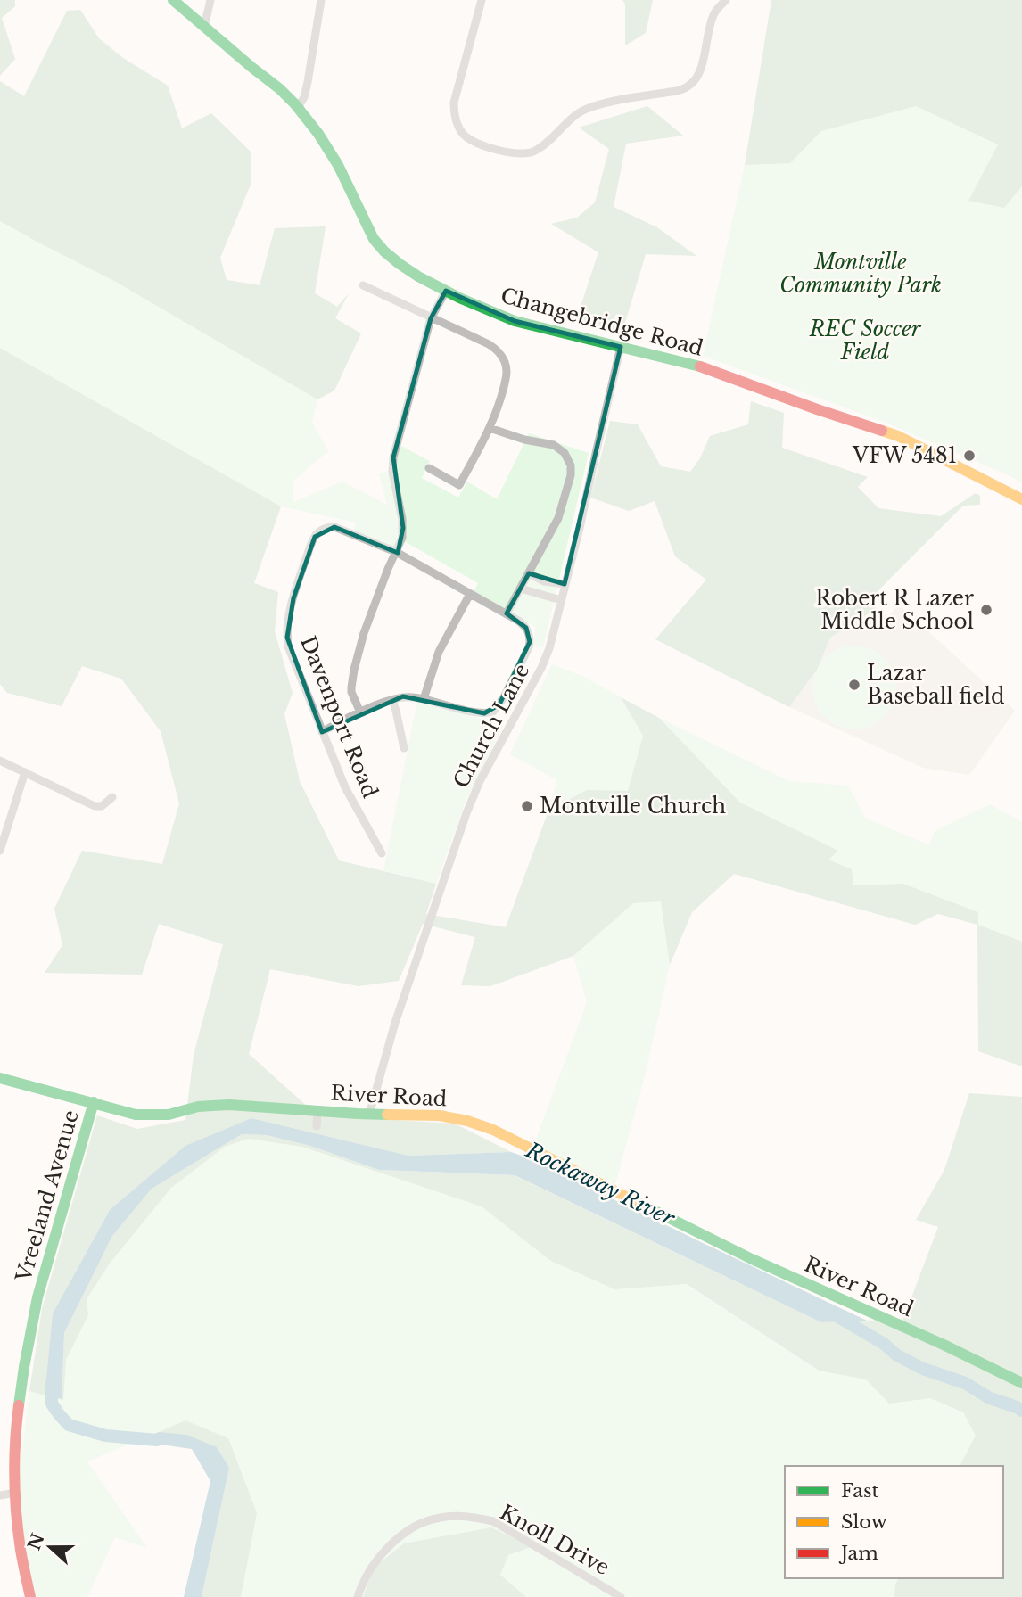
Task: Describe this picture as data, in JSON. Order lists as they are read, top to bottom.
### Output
{
  "streets": {
    "street": [
      "Changebridge Road",
      "Davenport Road",
      "Church Lane",
      "River Road",
      "Vreeland Avenue",
      "Knoll Drive"
    ]
  },
  "crossings": [
    ["Changebridge Road", "Church Lane"],
    ["Church Lane", "River Road"],
    ["River Road", "Vreeland Avenue"]
  ],
  "water": ["Rockaway River"],
  "parks": ["Montville Community Park", "REC Soccer Field"],
  "places": [
    "VFW 5481",
    "Robert R Lazer Middle School",
    "Lazar Baseball field",
    "Montville Church"
  ],
  "legend": ["Fast", "Slow", "Jam"],
  "north": "left"
}
